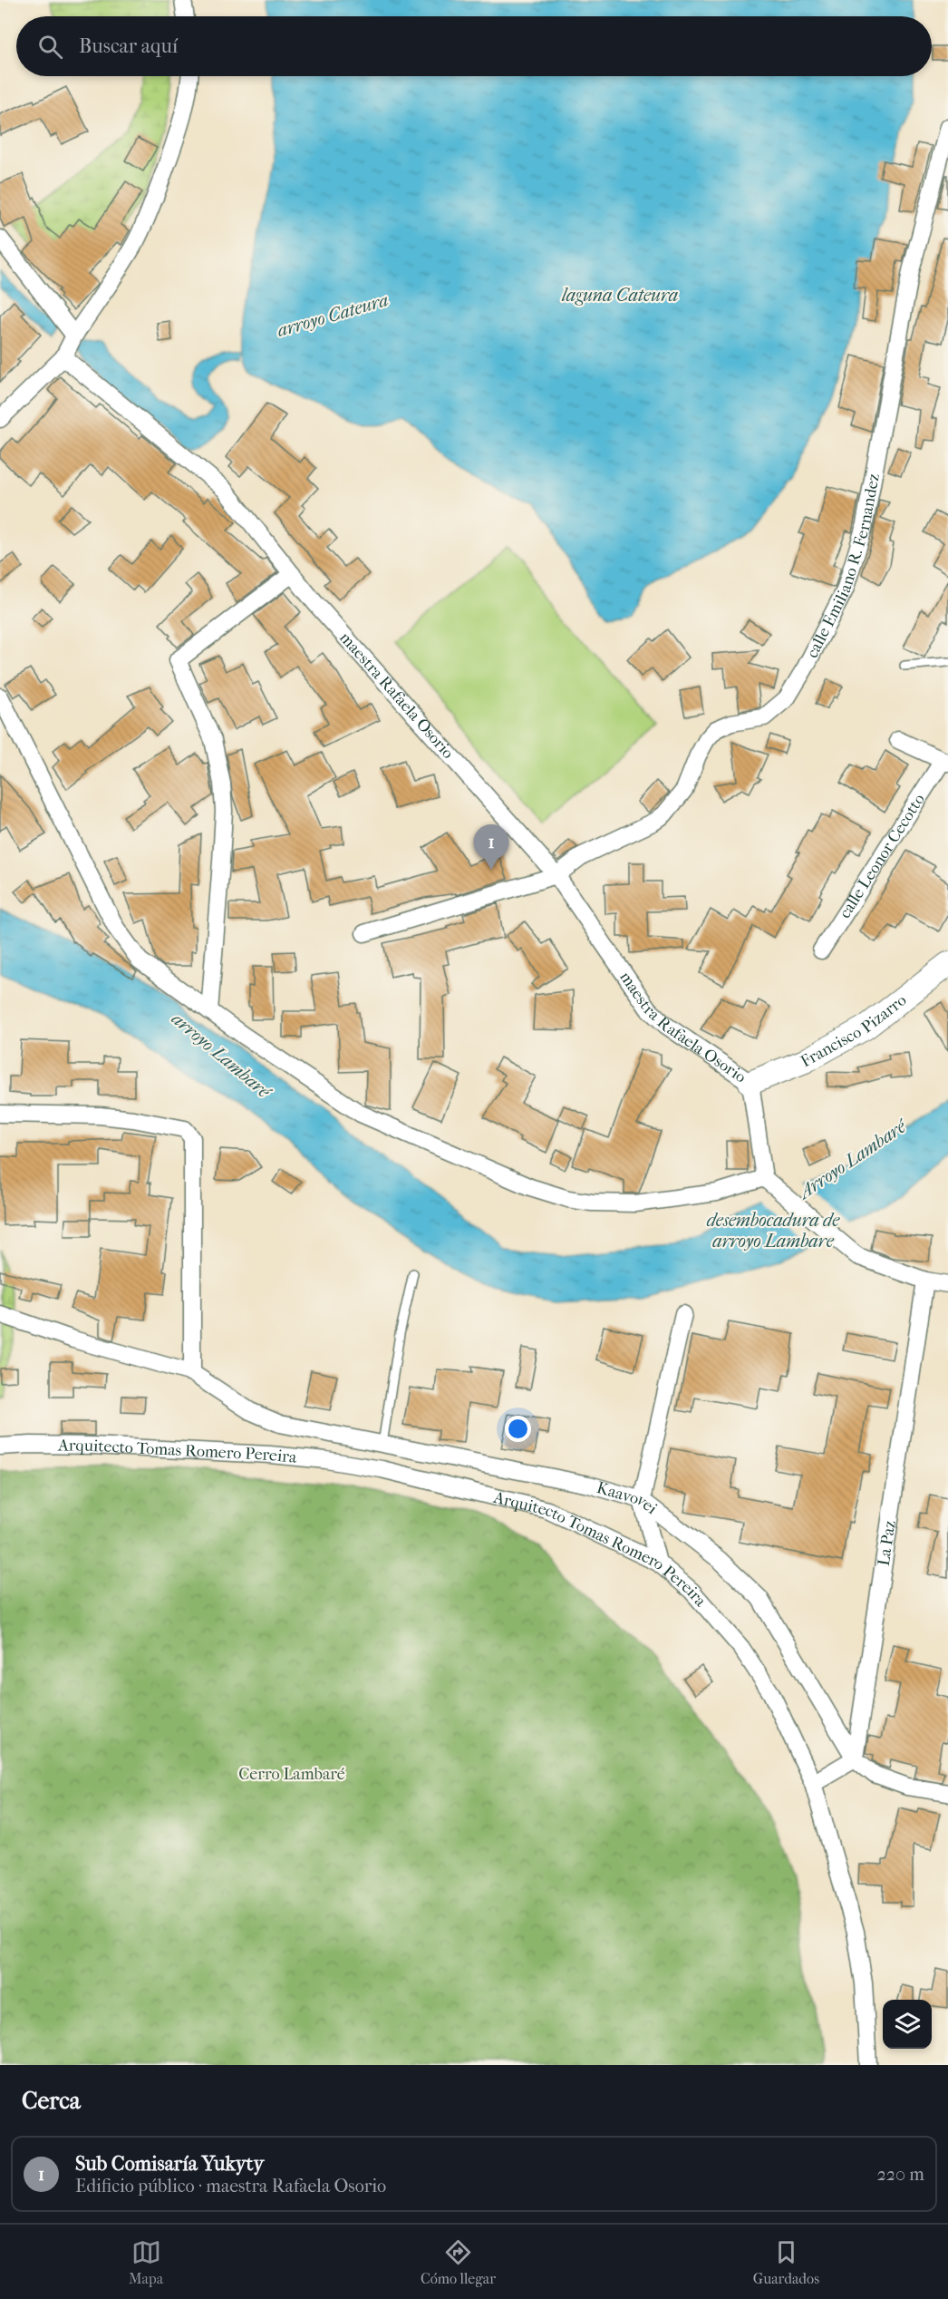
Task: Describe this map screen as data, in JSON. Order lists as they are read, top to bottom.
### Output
{
  "streets": {
    "street": [
      "calle Emiliano R. Fernandez",
      "maestra Rafaela Osorio",
      "calle Leonor Cecotto",
      "Francisco Pizarro",
      "Arquitecto Tomas Romero Pereira",
      "Kaavovei",
      "La Paz"
    ]
  },
  "crossings": [
    ["calle Emiliano R. Fernandez", "maestra Rafaela Osorio"],
    ["maestra Rafaela Osorio", "Francisco Pizarro"],
    ["Kaavovei", "La Paz"]
  ],
  "water": [
    "laguna Cateura",
    "arroyo Cateura",
    "arroyo Lambaré",
    "Arroyo Lambaré",
    "desembocadura de arroyo Lambare"
  ],
  "parks": ["Cerro Lambaré"],
  "page": {
    "search": "Buscar aquí",
    "pins": "1",
    "heading": "Cerca",
    "list": [
      {
        "mark": "1",
        "name": "Sub Comisaría Yukyty",
        "note": "Edificio público · maestra Rafaela Osorio",
        "value": "220 m"
      }
    ],
    "nav": ["Mapa", "Cómo llegar", "Guardados"]
  }
}
